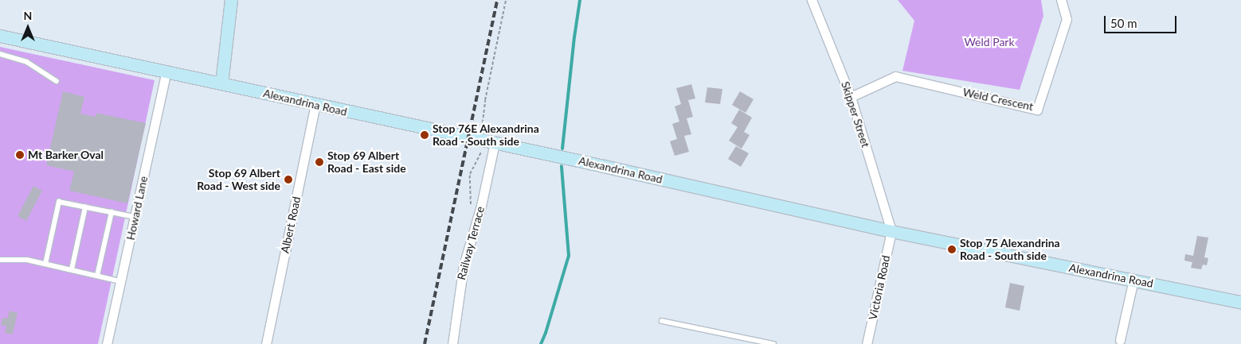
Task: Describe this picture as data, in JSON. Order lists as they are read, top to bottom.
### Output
{
  "streets": {
    "main road": ["Alexandrina Road"],
    "street": [
      "Weld Crescent",
      "Skipper Street",
      "Howard Lane",
      "Albert Road",
      "Railway Terrace",
      "Victoria Road"
    ]
  },
  "crossings": [
    ["Weld Crescent", "Skipper Street"],
    ["Alexandrina Road", "Skipper Street"],
    ["Alexandrina Road", "Howard Lane"],
    ["Alexandrina Road", "Albert Road"],
    ["Alexandrina Road", "Railway Terrace"],
    ["Alexandrina Road", "Victoria Road"],
    ["Skipper Street", "Victoria Road"]
  ],
  "parks": ["Weld Park"],
  "places": [
    "Stop 76E Alexandrina Road - South side",
    "Mt Barker Oval",
    "Stop 69 Albert Road - East side",
    "Stop 69 Albert Road - West side",
    "Stop 75 Alexandrina Road - South side"
  ],
  "scale_bar": "50 m",
  "north": "top"
}
